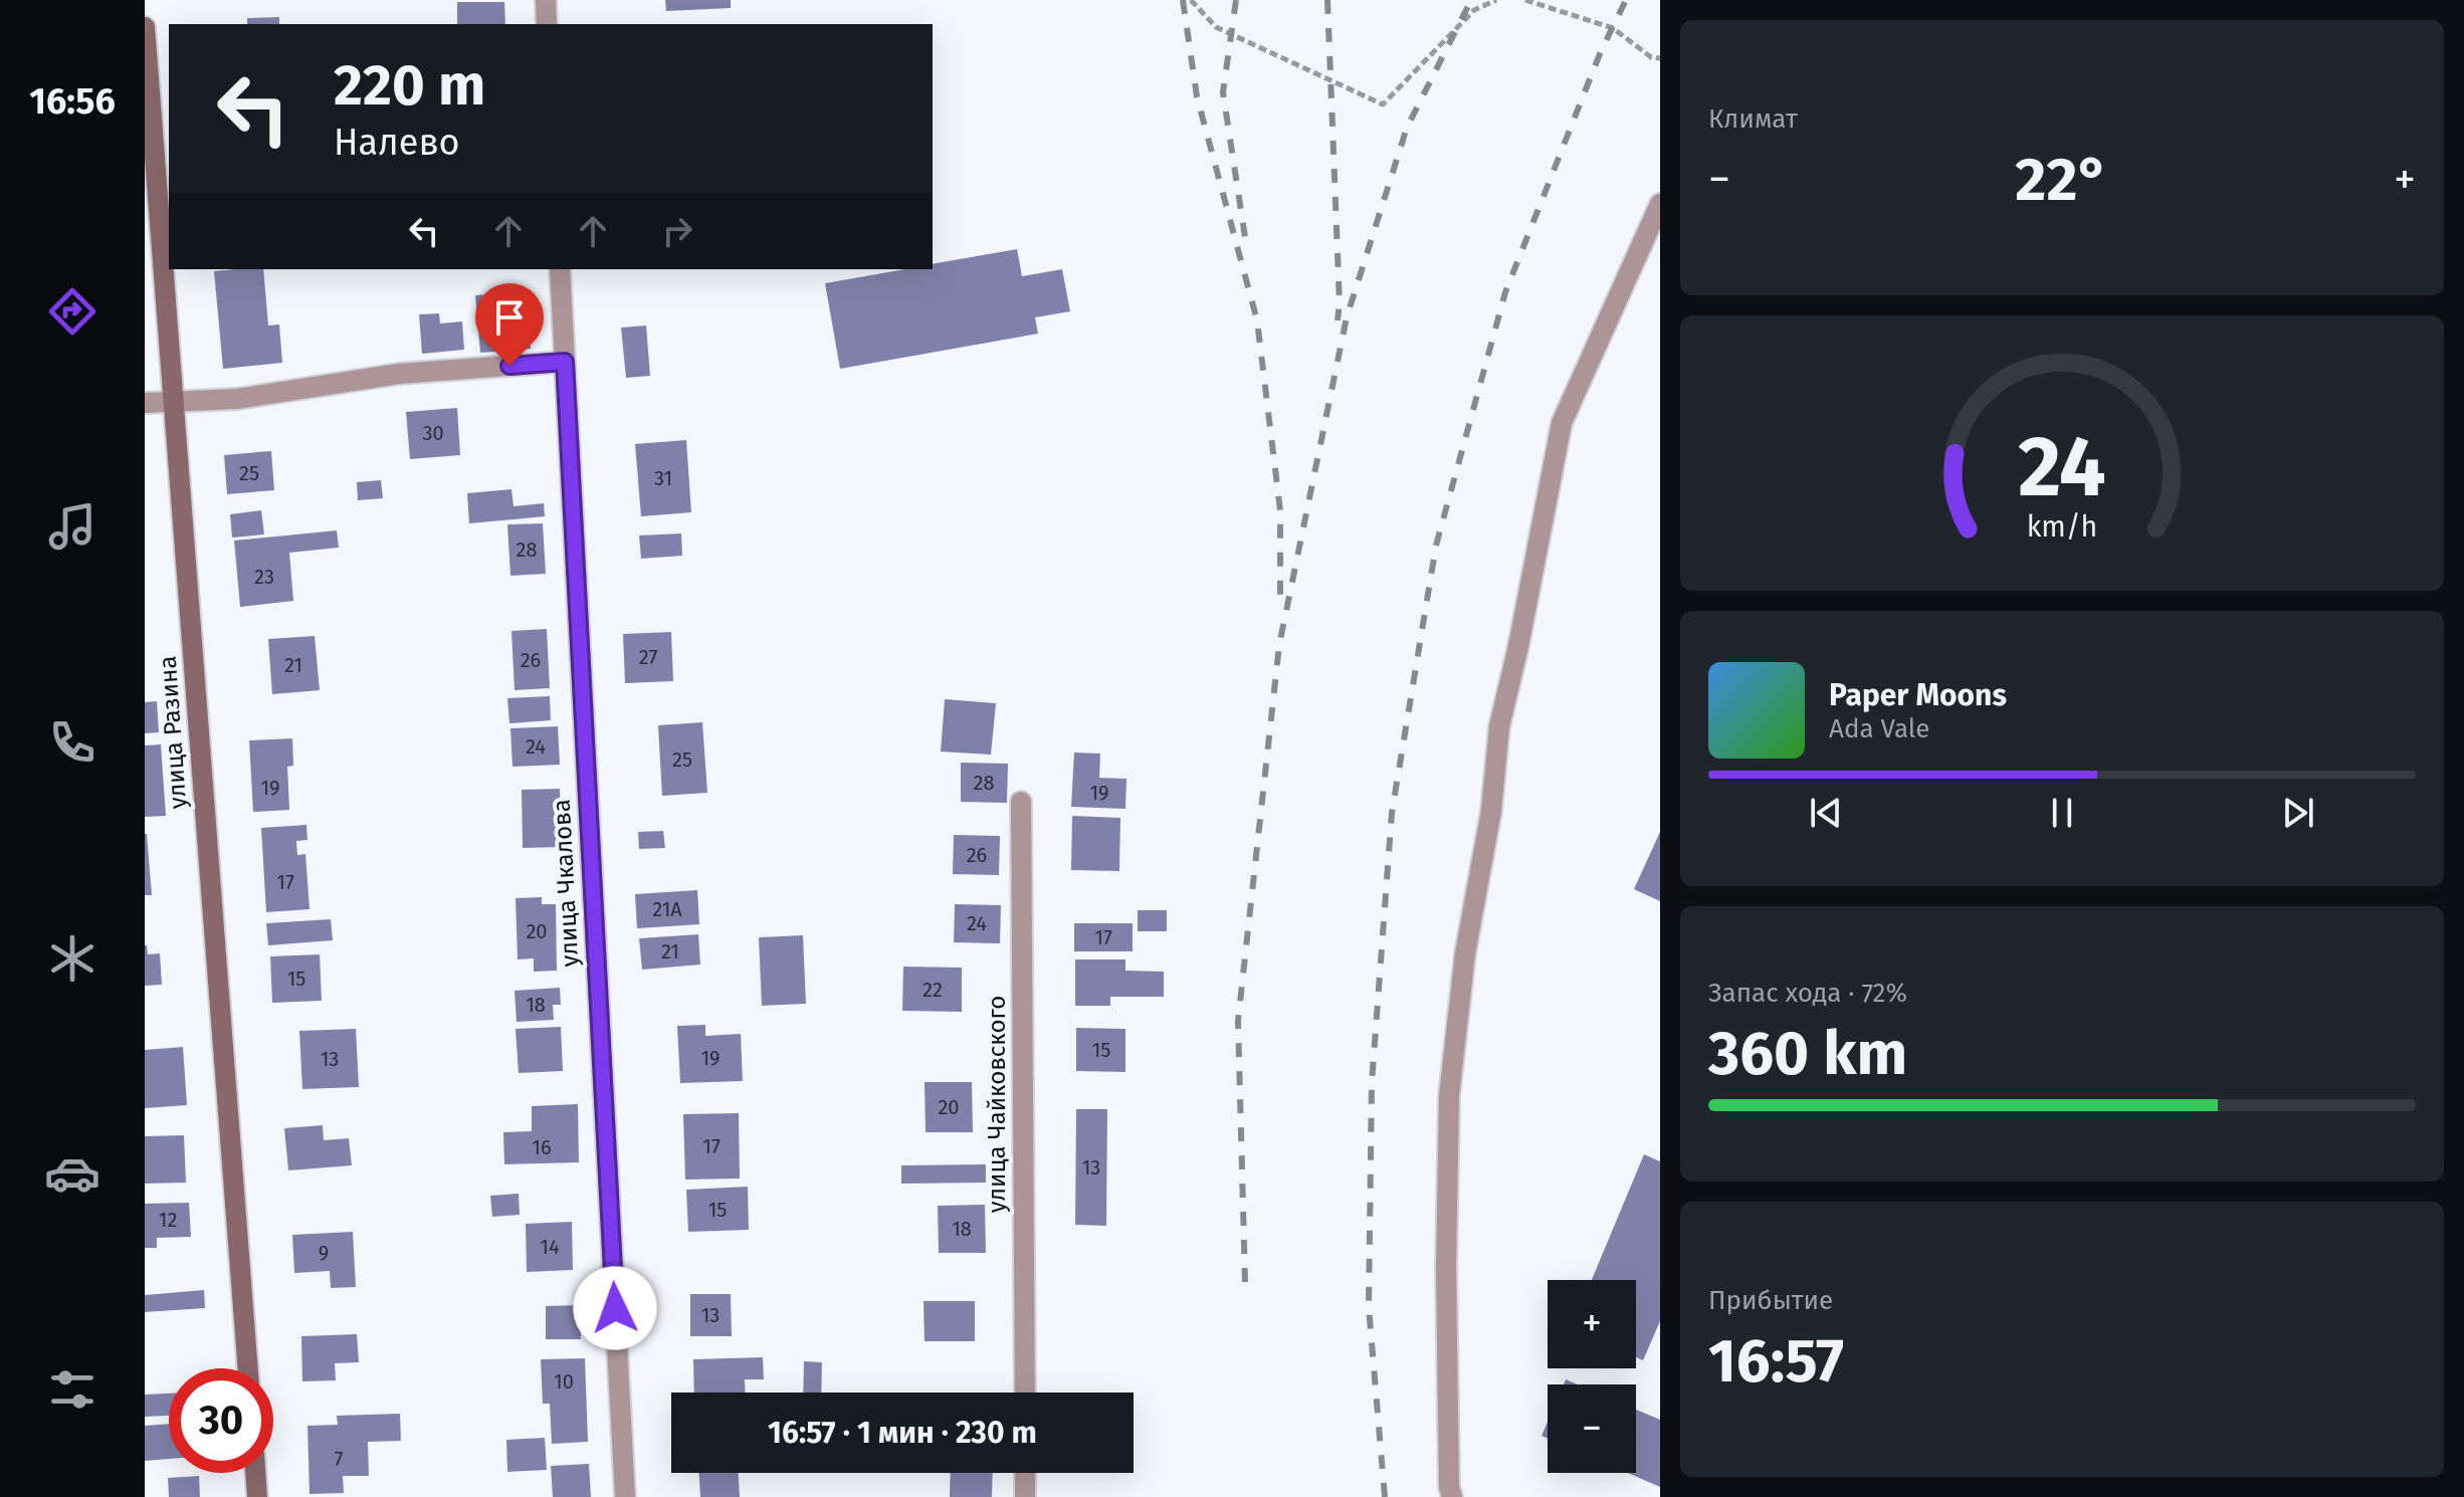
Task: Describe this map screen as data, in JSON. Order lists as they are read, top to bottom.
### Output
{
  "streets": {
    "street": ["улица Разина", "улица Чкалова", "улица Чайковского"]
  },
  "house_numbers": [
    "30",
    "25",
    "31",
    "28",
    "23",
    "27",
    "26",
    "21",
    "24",
    "25",
    "28",
    "19",
    "19",
    "26",
    "17",
    "21А",
    "24",
    "20",
    "17",
    "21",
    "15",
    "22",
    "18",
    "15",
    "19",
    "13",
    "20",
    "17",
    "16",
    "13",
    "15",
    "12",
    "18",
    "14",
    "9",
    "13",
    "10",
    "7"
  ],
  "page": {
    "tabs": "16:56",
    "tile": [
      "Климат",
      ["Запас хода · 72%", "360 km"],
      ["Прибытие", "16:57"]
    ],
    "turn": ["220 m", "Налево"],
    "heat": ["−", "22°", "+"],
    "song": ["Paper Moons", "Ada Vale"],
    "map_buttons": ["+", "−"],
    "limit": "30",
    "trip": "16:57 · 1 мин · 230 m",
    "gauge": ["24", "km/h"]
  }
}
